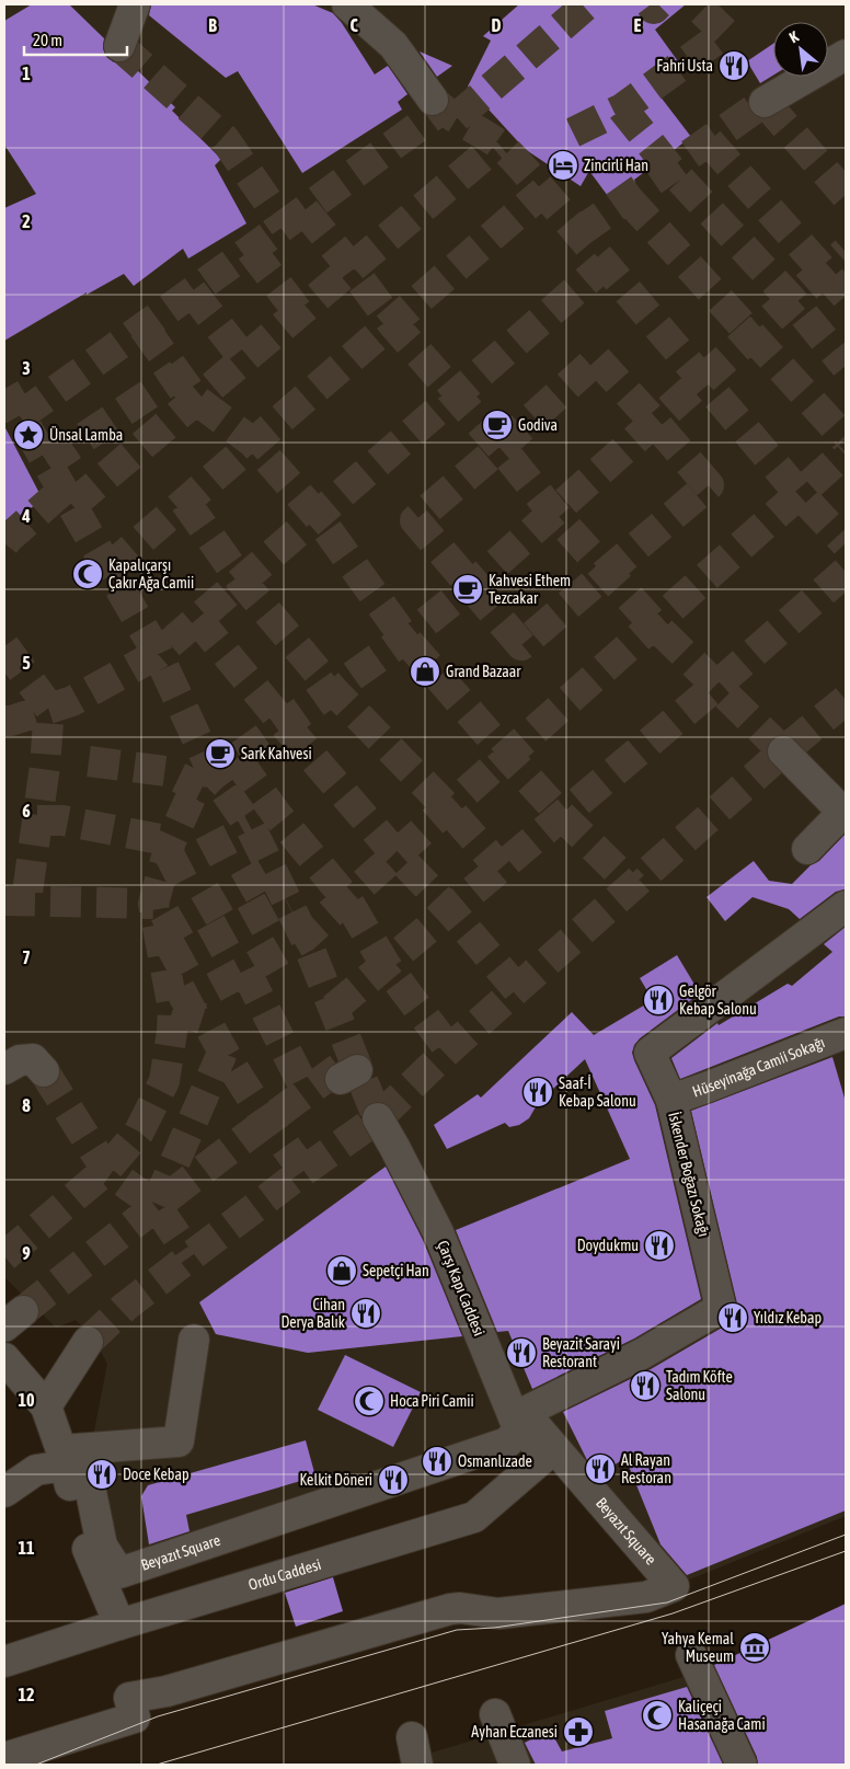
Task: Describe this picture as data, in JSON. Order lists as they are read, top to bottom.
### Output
{
  "streets": {
    "street": [
      "Hüseyinağa Camii Sokağı",
      "İskender Boğazı Sokağı",
      "Çarşı Kapı Caddesi",
      "Beyazıt Square",
      "Ordu Caddesi"
    ]
  },
  "crossings": [
    ["Hüseyinağa Camii Sokağı", "İskender Boğazı Sokağı"],
    ["İskender Boğazı Sokağı", "Çarşı Kapı Caddesi"],
    ["İskender Boğazı Sokağı", "Beyazıt Square"],
    ["Çarşı Kapı Caddesi", "Beyazıt Square"],
    ["Çarşı Kapı Caddesi", "Ordu Caddesi"]
  ],
  "places": {
    "restaurant": [
      "Fahri Usta",
      "Gelgör Kebap Salonu",
      "Saaf-İ Kebap Salonu",
      "Doydukmu",
      "Cihan Derya Balık",
      "Yıldız Kebap",
      "Beyazit Sarayi Restorant",
      "Tadım Köfte Salonu",
      "Osmanlızade",
      "Al Rayan Restoran",
      "Doce Kebap",
      "Kelkit Döneri"
    ],
    "hotel": ["Zincirli Han"],
    "cafe": ["Godiva", "Kahvesi Ethem Tezcakar", "Sark Kahvesi"],
    "place": ["Ünsal Lamba"],
    "mosque": ["Kapalıçarşı Çakır Ağa Camii", "Hoca Piri Camii", "Kaliçeçi Hasanağa Cami"],
    "shop": ["Grand Bazaar", "Sepetçi Han"],
    "museum": ["Yahya Kemal Museum"],
    "pharmacy": ["Ayhan Eczanesi"]
  },
  "scale_bar": "20 m",
  "north": "top left",
  "grid": {
    "columns": [
      "B",
      "C",
      "D",
      "E"
    ],
    "rows": [
      "1",
      "2",
      "3",
      "4",
      "5",
      "6",
      "7",
      "8",
      "9",
      "10",
      "11",
      "12"
    ]
  }
}
